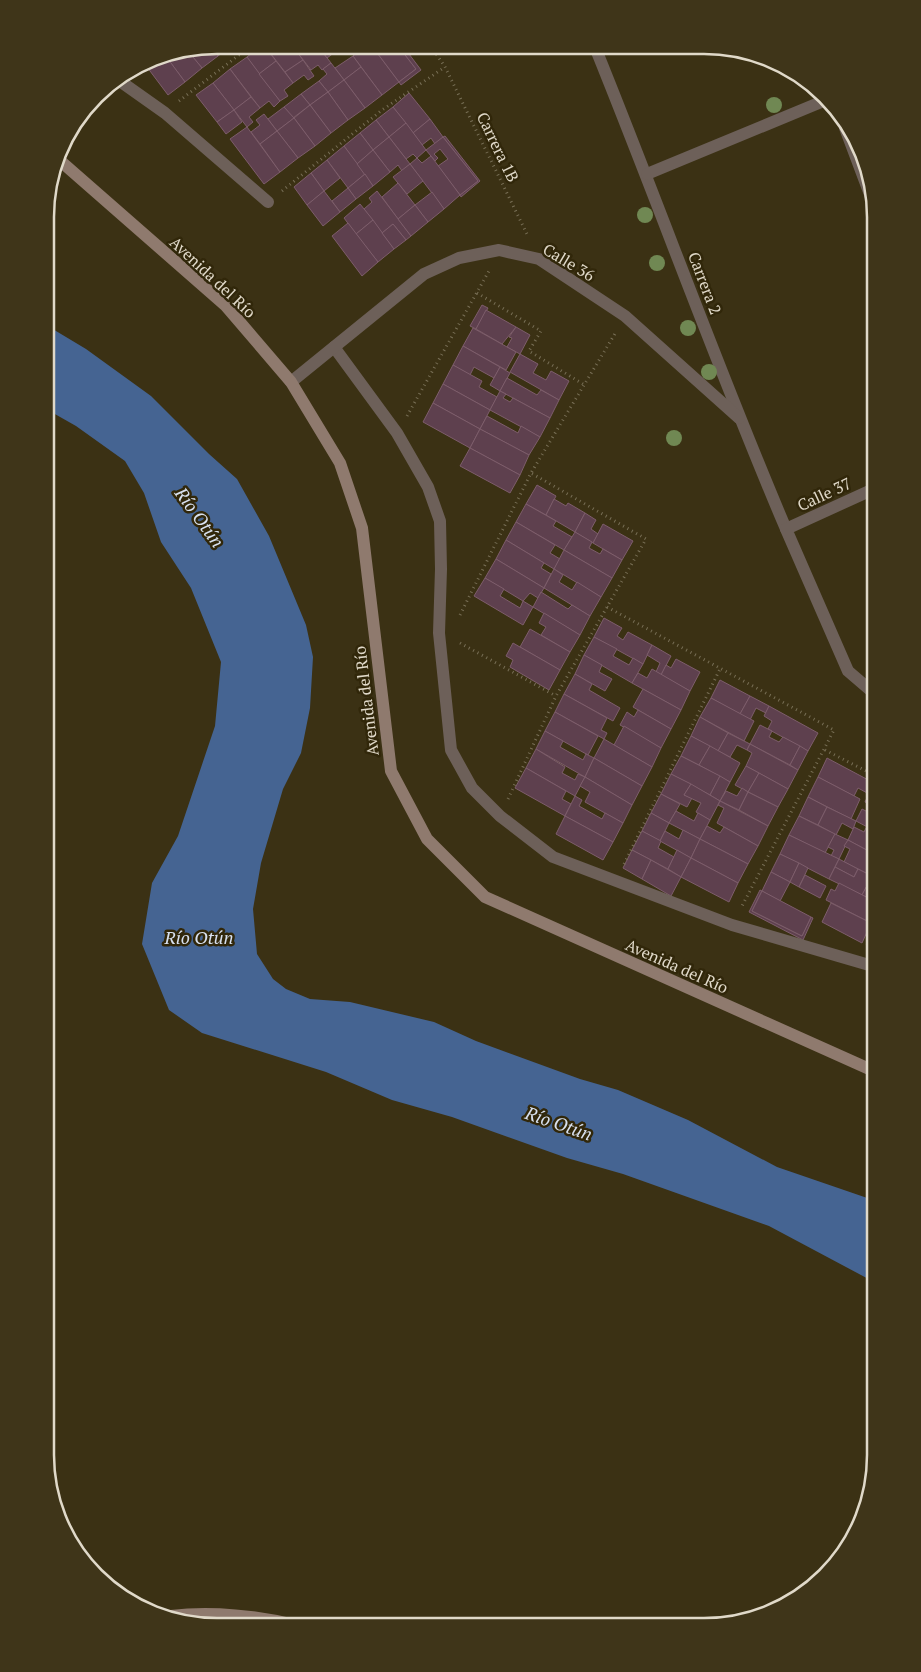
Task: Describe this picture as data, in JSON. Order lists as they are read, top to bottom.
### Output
{
  "streets": {
    "main road": ["Avenida del Río"],
    "street": ["Calle 36", "Carrera 2", "Calle 37"],
    "path": ["Carrera 1B"]
  },
  "crossings": [
    ["Carrera 1B", "Calle 36"],
    ["Calle 36", "Avenida del Río"],
    ["Calle 36", "Carrera 2"],
    ["Carrera 2", "Calle 37"]
  ],
  "water": ["Río Otún"]
}
